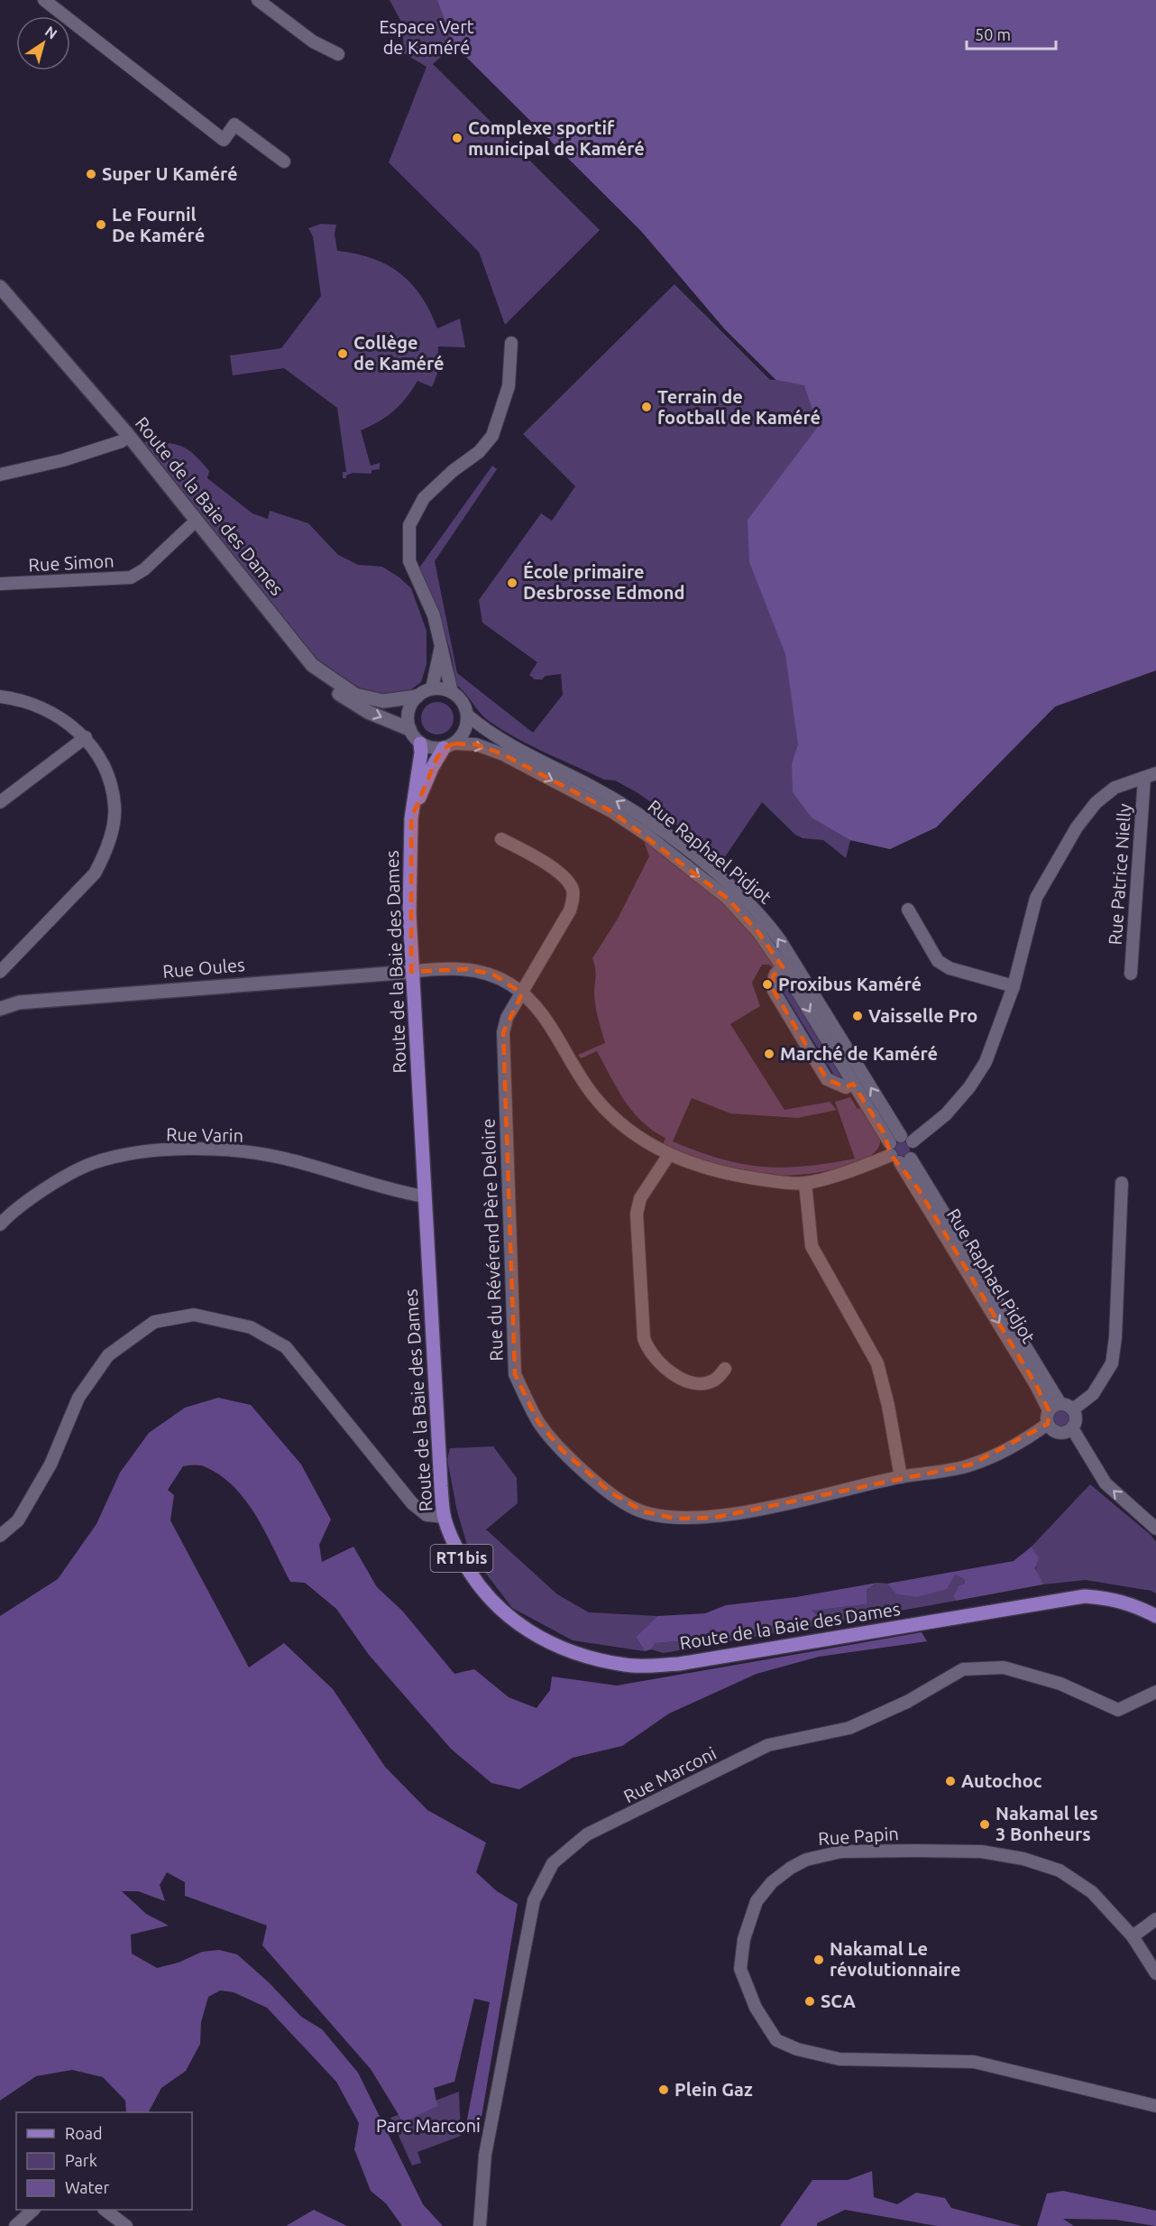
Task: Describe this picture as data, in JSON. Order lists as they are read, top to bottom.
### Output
{
  "streets": {
    "main road": ["Route de la Baie des Dames", "Rue Oules", "RT1bis"],
    "street": [
      "Rue Simon",
      "Rue Raphael Pidjot",
      "Rue Patrice Nielly",
      "Rue Varin",
      "Rue du Révérend Père Deloire",
      "Rue Marconi",
      "Rue Papin"
    ]
  },
  "crossings": [
    ["Route de la Baie des Dames", "Rue Simon"],
    ["Route de la Baie des Dames", "Rue Raphael Pidjot"],
    ["Route de la Baie des Dames", "Rue Patrice Nielly"],
    ["Route de la Baie des Dames", "Rue Oules"],
    ["Route de la Baie des Dames", "Rue Varin"],
    ["Rue Raphael Pidjot", "Rue Patrice Nielly"],
    ["Rue Raphael Pidjot", "Rue du Révérend Père Deloire"],
    ["Rue Patrice Nielly", "Rue Oules"],
    ["Rue Patrice Nielly", "Rue du Révérend Père Deloire"]
  ],
  "parks": ["Espace Vert de Kaméré", "Parc Marconi"],
  "places": [
    "Complexe sportif municipal de Kaméré",
    "Super U Kaméré",
    "Le Fournil De Kaméré",
    "Collège de Kaméré",
    "Terrain de football de Kaméré",
    "École primaire Desbrosse Edmond",
    "Proxibus Kaméré",
    "Vaisselle Pro",
    "Marché de Kaméré",
    "Autochoc",
    "Nakamal les 3 Bonheurs",
    "Nakamal Le révolutionnaire",
    "SCA",
    "Plein Gaz"
  ],
  "legend": ["Road", "Park", "Water"],
  "scale_bar": "50 m",
  "north": "top right"
}
